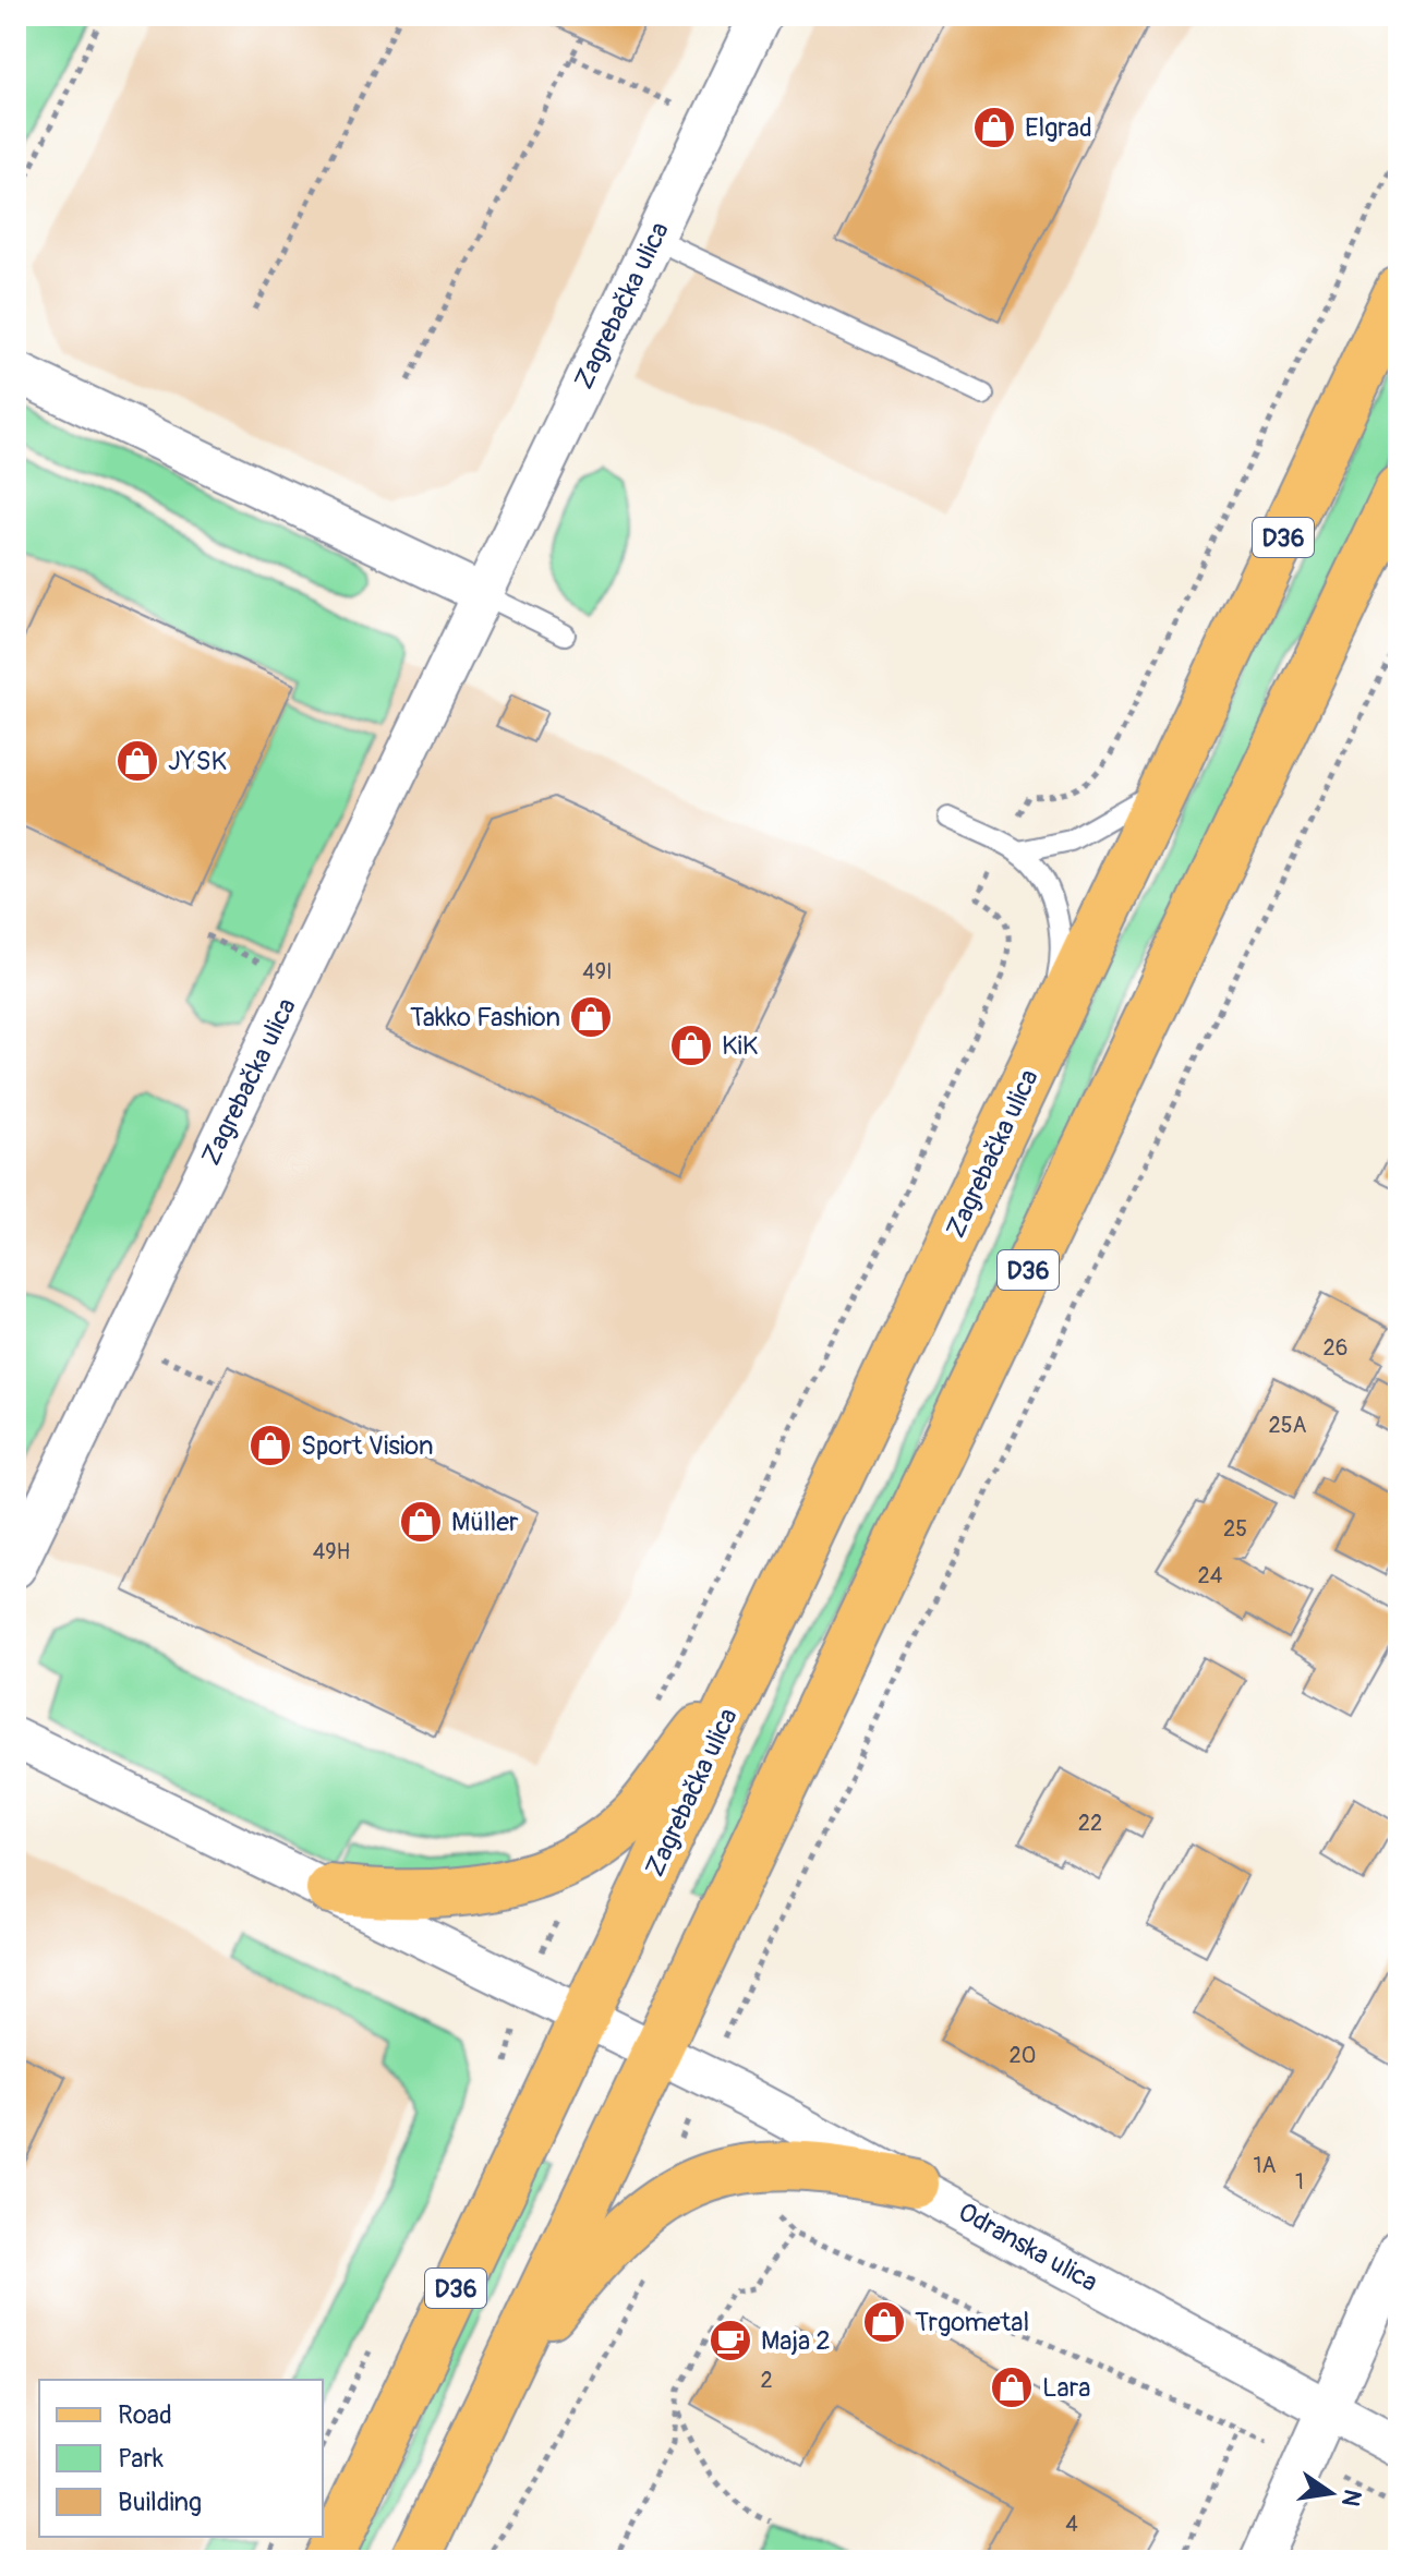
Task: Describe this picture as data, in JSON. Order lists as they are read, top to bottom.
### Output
{
  "streets": {
    "main road": ["Zagrebačka ulica", "D36"],
    "street": ["Odranska ulica"]
  },
  "crossings": [
    ["D36", "Odranska ulica"]
  ],
  "places": {
    "shop": [
      "Elgrad",
      "JYSK",
      "Takko Fashion",
      "KiK",
      "Sport Vision",
      "Müller",
      "Trgometal",
      "Lara"
    ],
    "cafe": ["Maja 2"]
  },
  "house_numbers": [
    "49I",
    "26",
    "25A",
    "25",
    "49H",
    "24",
    "22",
    "20",
    "1A",
    "1",
    "2",
    "4"
  ],
  "legend": ["Road", "Park", "Building"],
  "north": "right"
}
